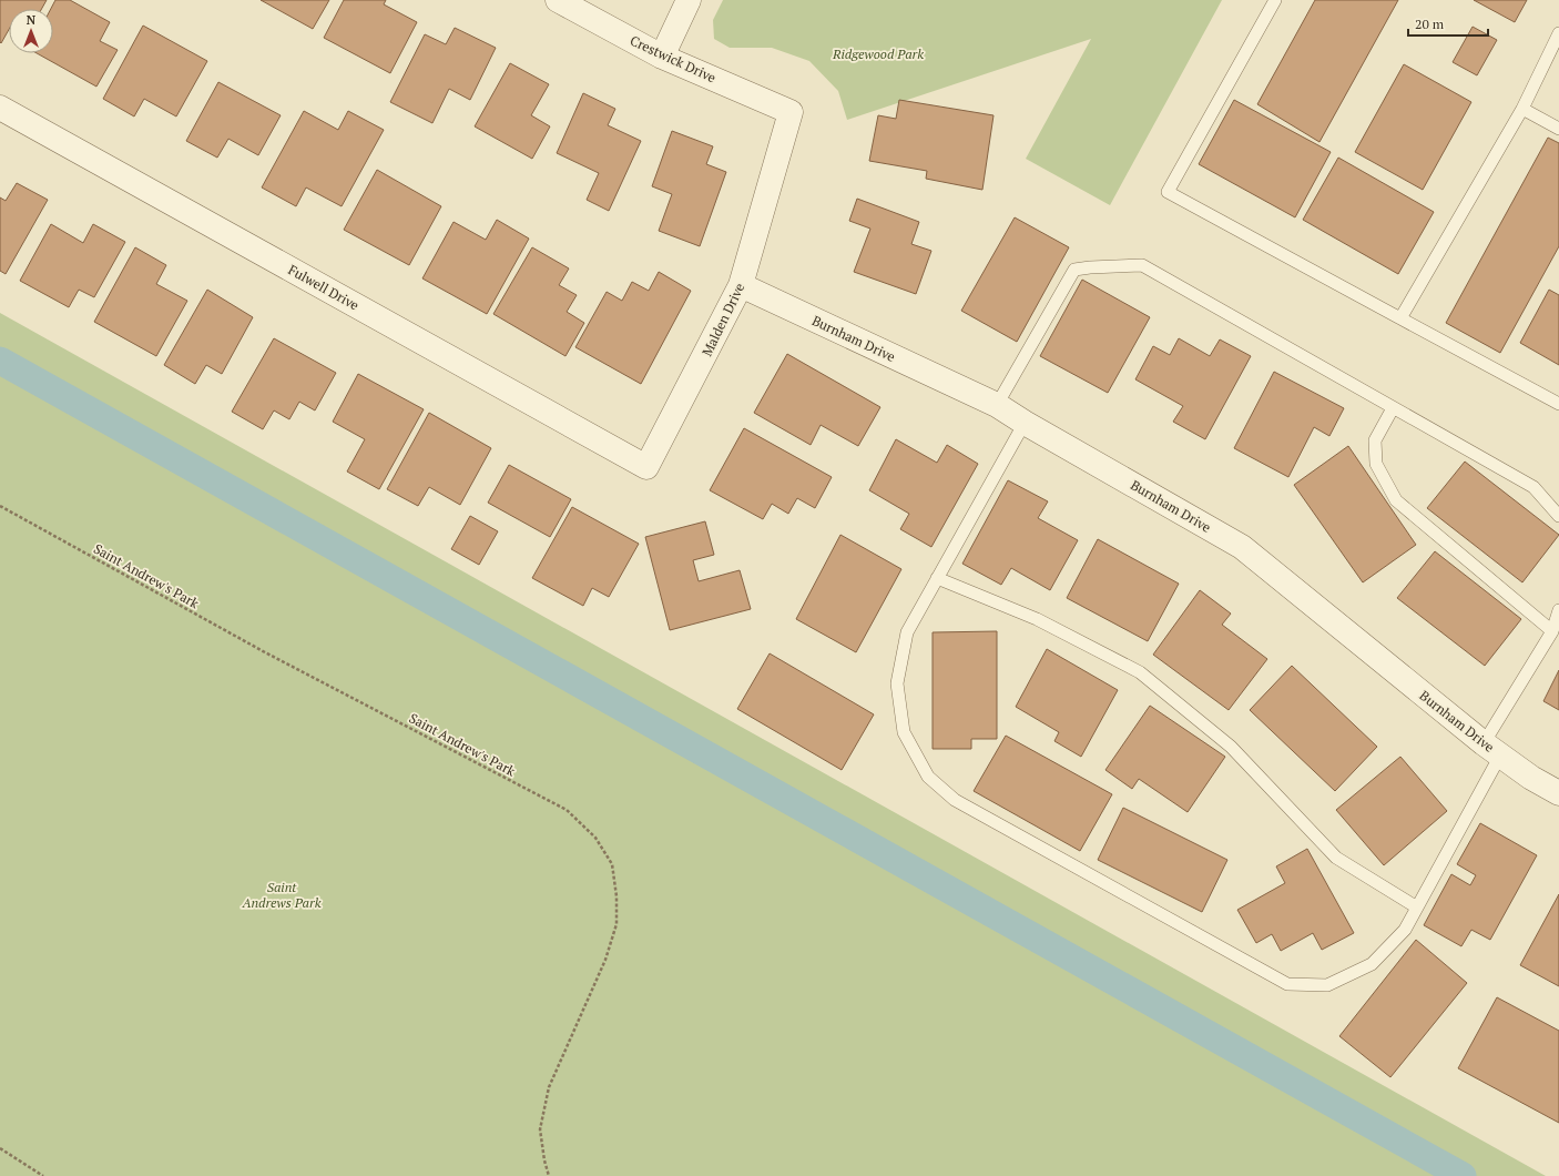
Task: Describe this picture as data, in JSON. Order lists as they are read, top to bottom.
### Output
{
  "streets": {
    "street": [
      "Crestwick Drive",
      "Fulwell Drive",
      "Malden Drive",
      "Burnham Drive"
    ],
    "path": ["Saint Andrew's Park"]
  },
  "crossings": [
    ["Crestwick Drive", "Malden Drive"],
    ["Fulwell Drive", "Malden Drive"],
    ["Malden Drive", "Burnham Drive"]
  ],
  "parks": ["Ridgewood Park", "Saint Andrews Park"],
  "scale_bar": "20 m",
  "north": "top"
}
